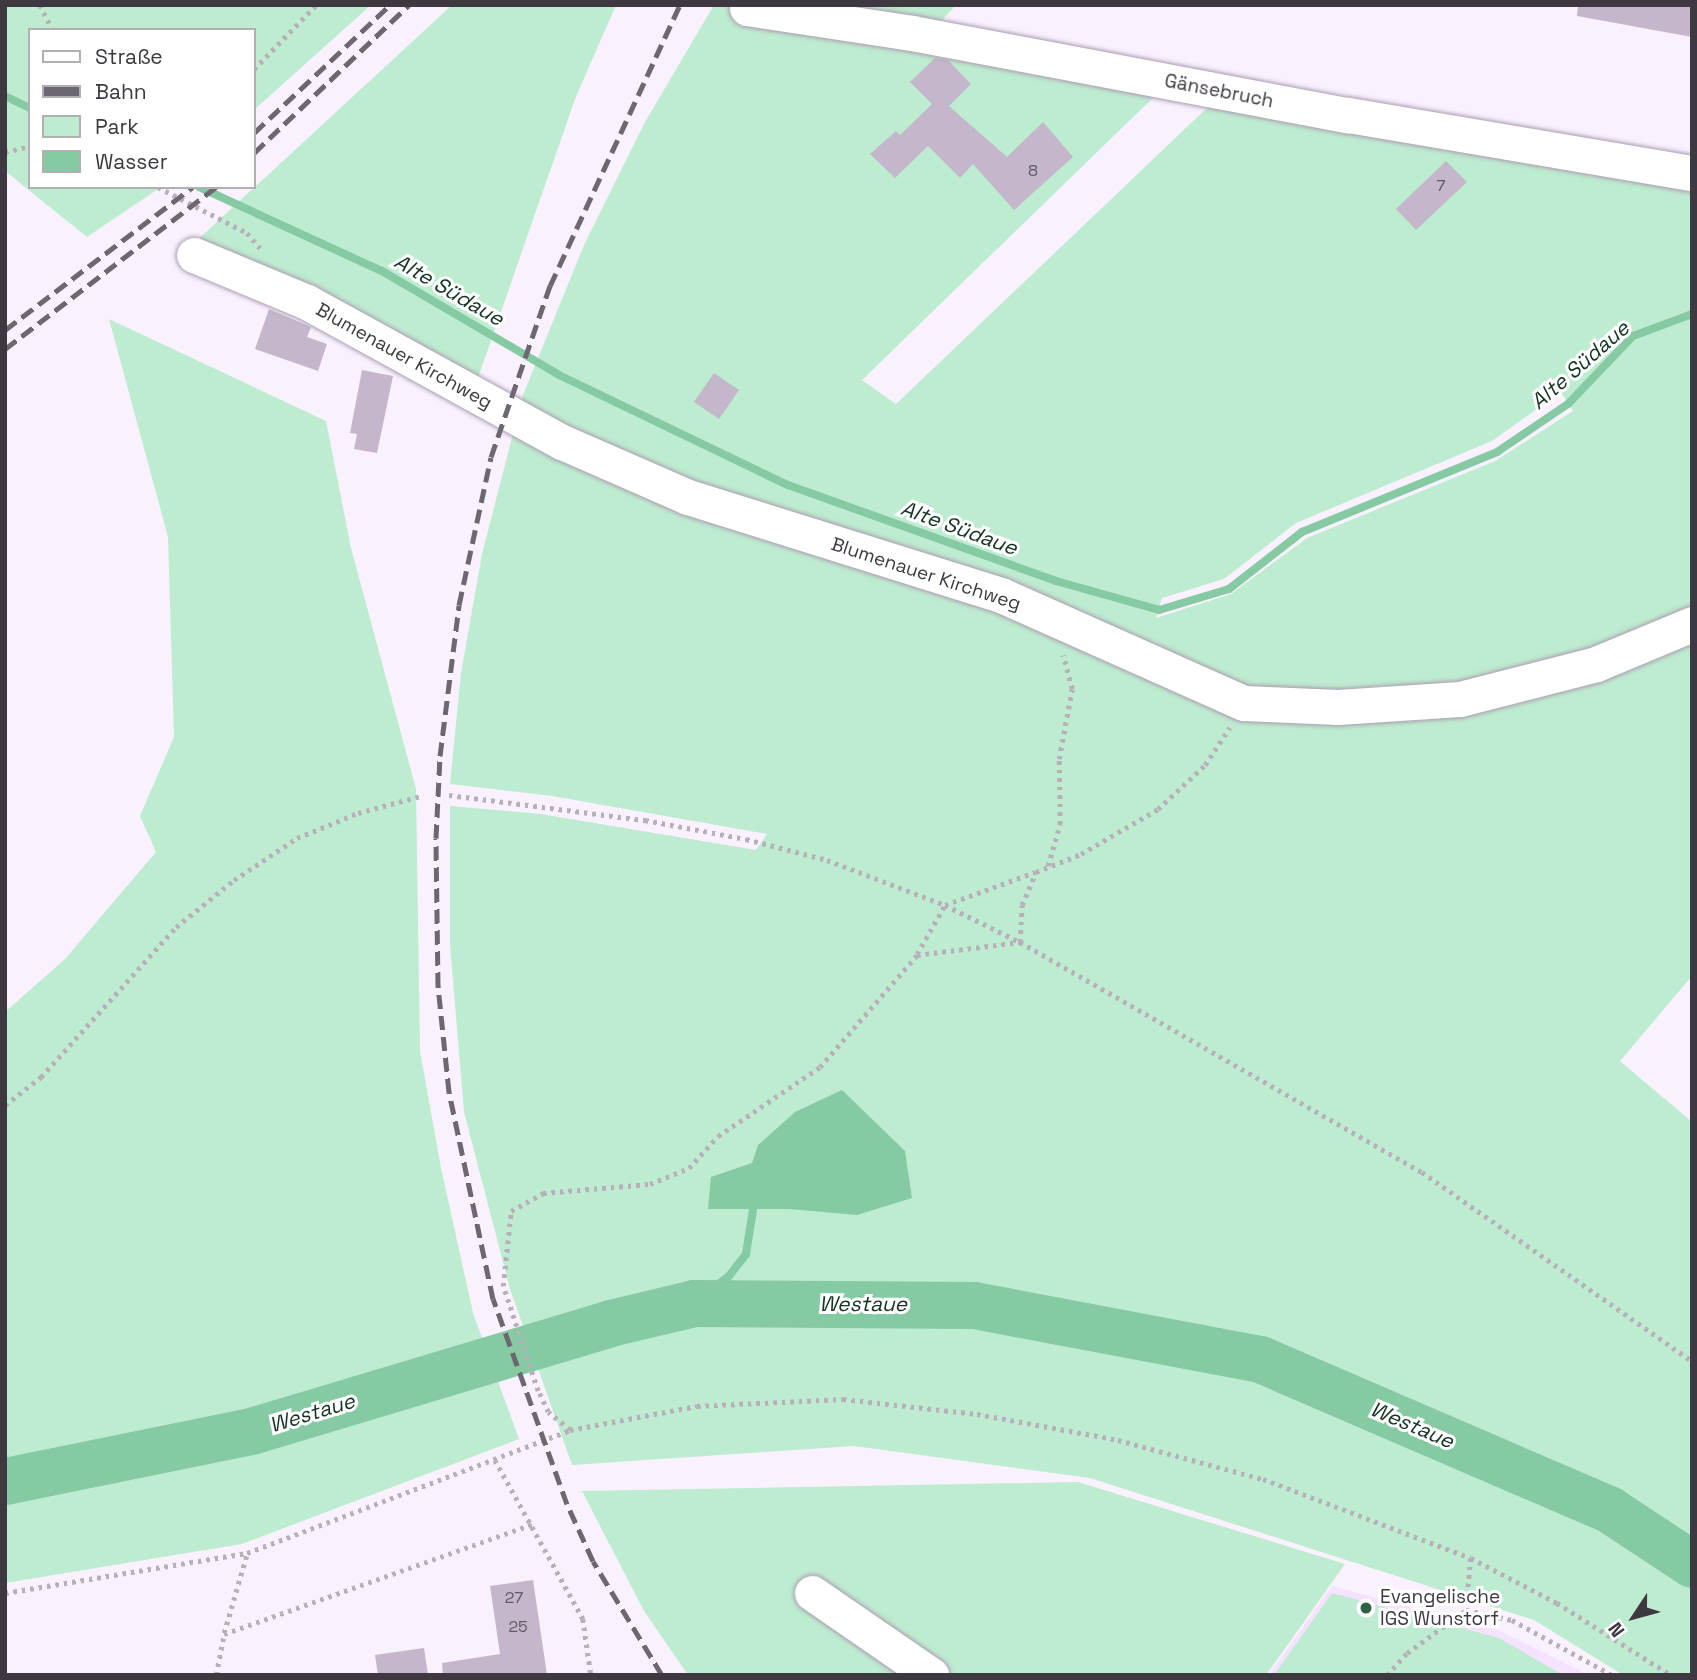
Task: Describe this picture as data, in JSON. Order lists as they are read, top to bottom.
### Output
{
  "streets": {
    "lane": ["Gänsebruch", "Blumenauer Kirchweg"]
  },
  "water": ["Alte Südaue", "Westaue"],
  "places": ["Evangelische IGS Wunstorf"],
  "house_numbers": [
    "8",
    "7",
    "27",
    "25"
  ],
  "legend": [
    "Straße",
    "Bahn",
    "Park",
    "Wasser"
  ],
  "north": "bottom left"
}
